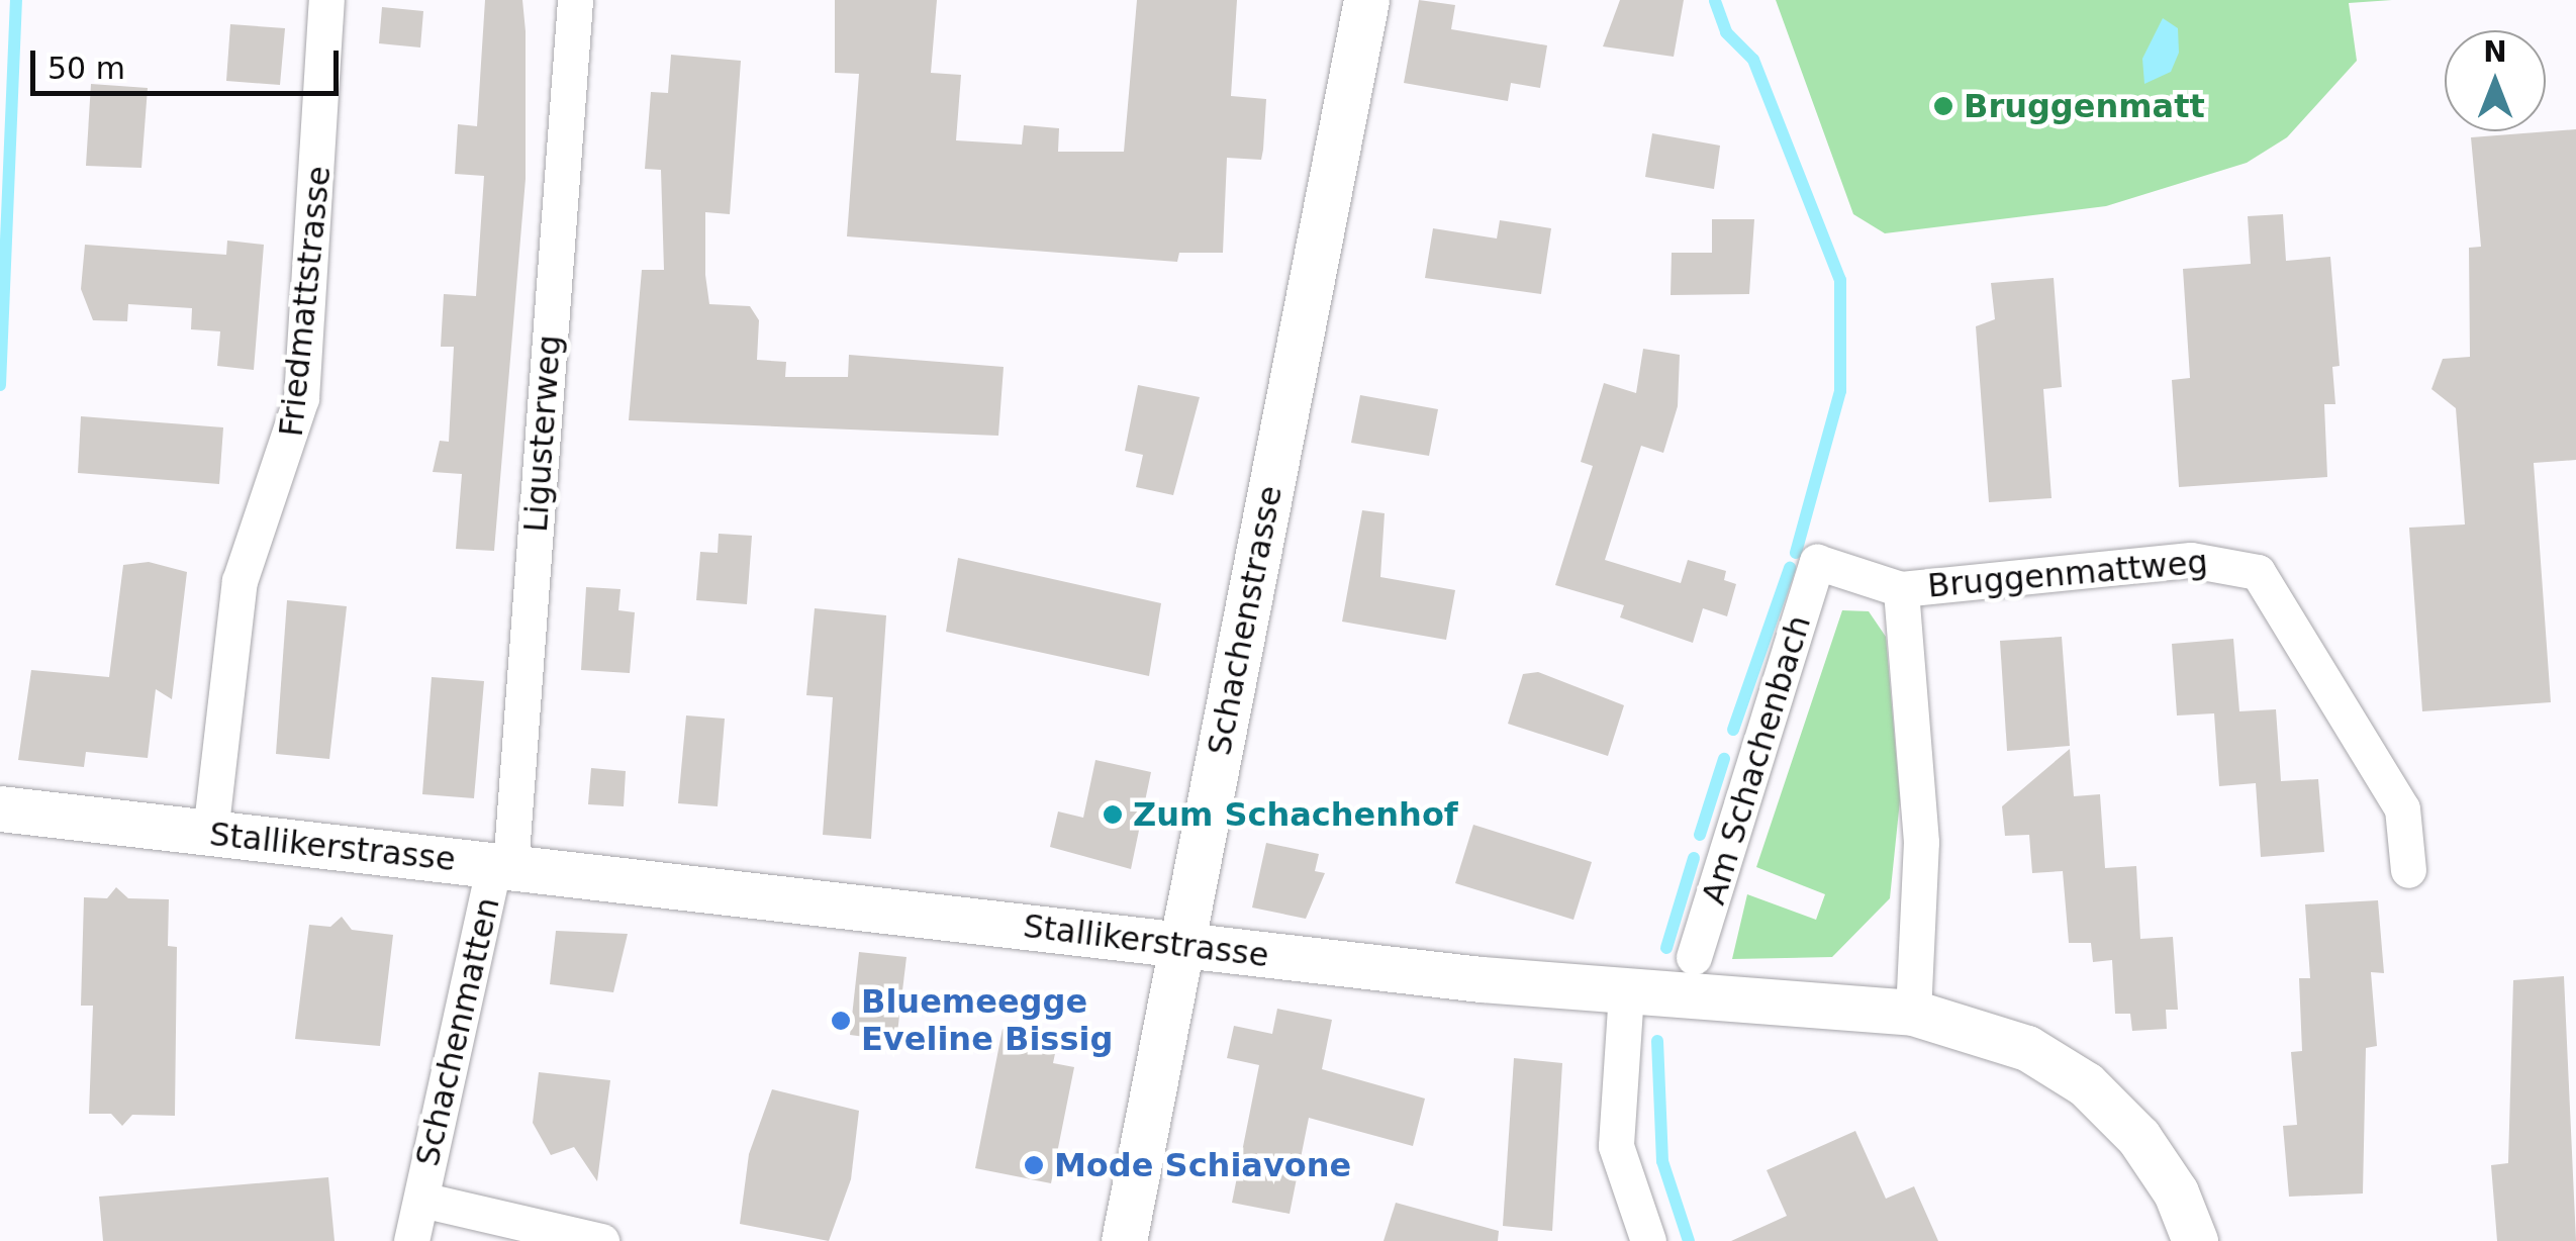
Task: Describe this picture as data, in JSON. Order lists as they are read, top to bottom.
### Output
{
  "streets": {
    "street": [
      "Friedmattstrasse",
      "Ligusterweg",
      "Bruggenmattweg",
      "Schachenstrasse",
      "Am Schachenbach",
      "Stallikerstrasse",
      "Schachenmatten"
    ]
  },
  "crossings": [
    ["Friedmattstrasse", "Stallikerstrasse"],
    ["Ligusterweg", "Stallikerstrasse"],
    ["Ligusterweg", "Schachenmatten"],
    ["Bruggenmattweg", "Am Schachenbach"],
    ["Bruggenmattweg", "Stallikerstrasse"],
    ["Schachenstrasse", "Stallikerstrasse"],
    ["Stallikerstrasse", "Schachenmatten"]
  ],
  "places": [
    "Bruggenmatt",
    "Zum Schachenhof",
    "Bluemeegge Eveline Bissig",
    "Mode Schiavone"
  ],
  "scale_bar": "50 m",
  "north": "top"
}
